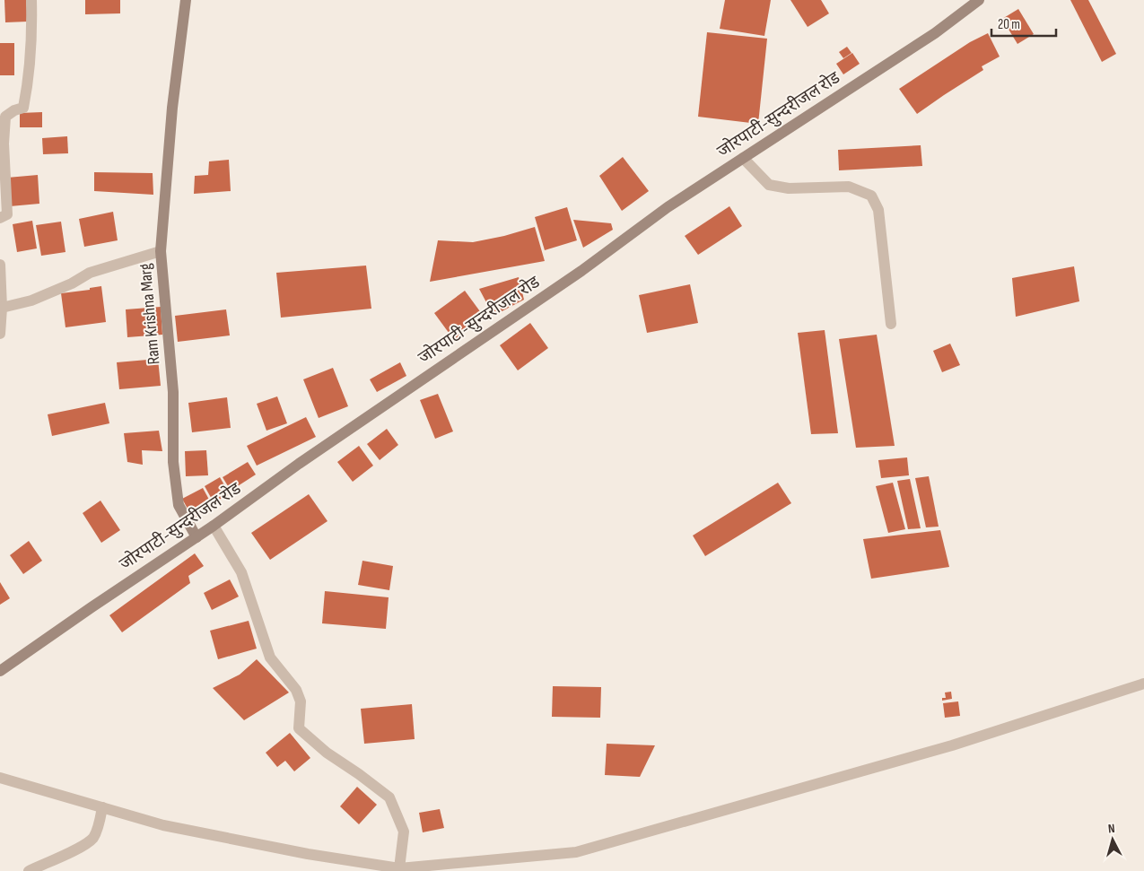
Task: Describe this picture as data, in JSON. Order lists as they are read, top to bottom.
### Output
{
  "streets": {
    "main road": ["जोरपाटी-सुन्दरीजल रोड", "Ram Krishna Marg"]
  },
  "crossings": [
    ["जोरपाटी-सुन्दरीजल रोड", "Ram Krishna Marg"]
  ],
  "scale_bar": "20 m",
  "north": "top"
}
